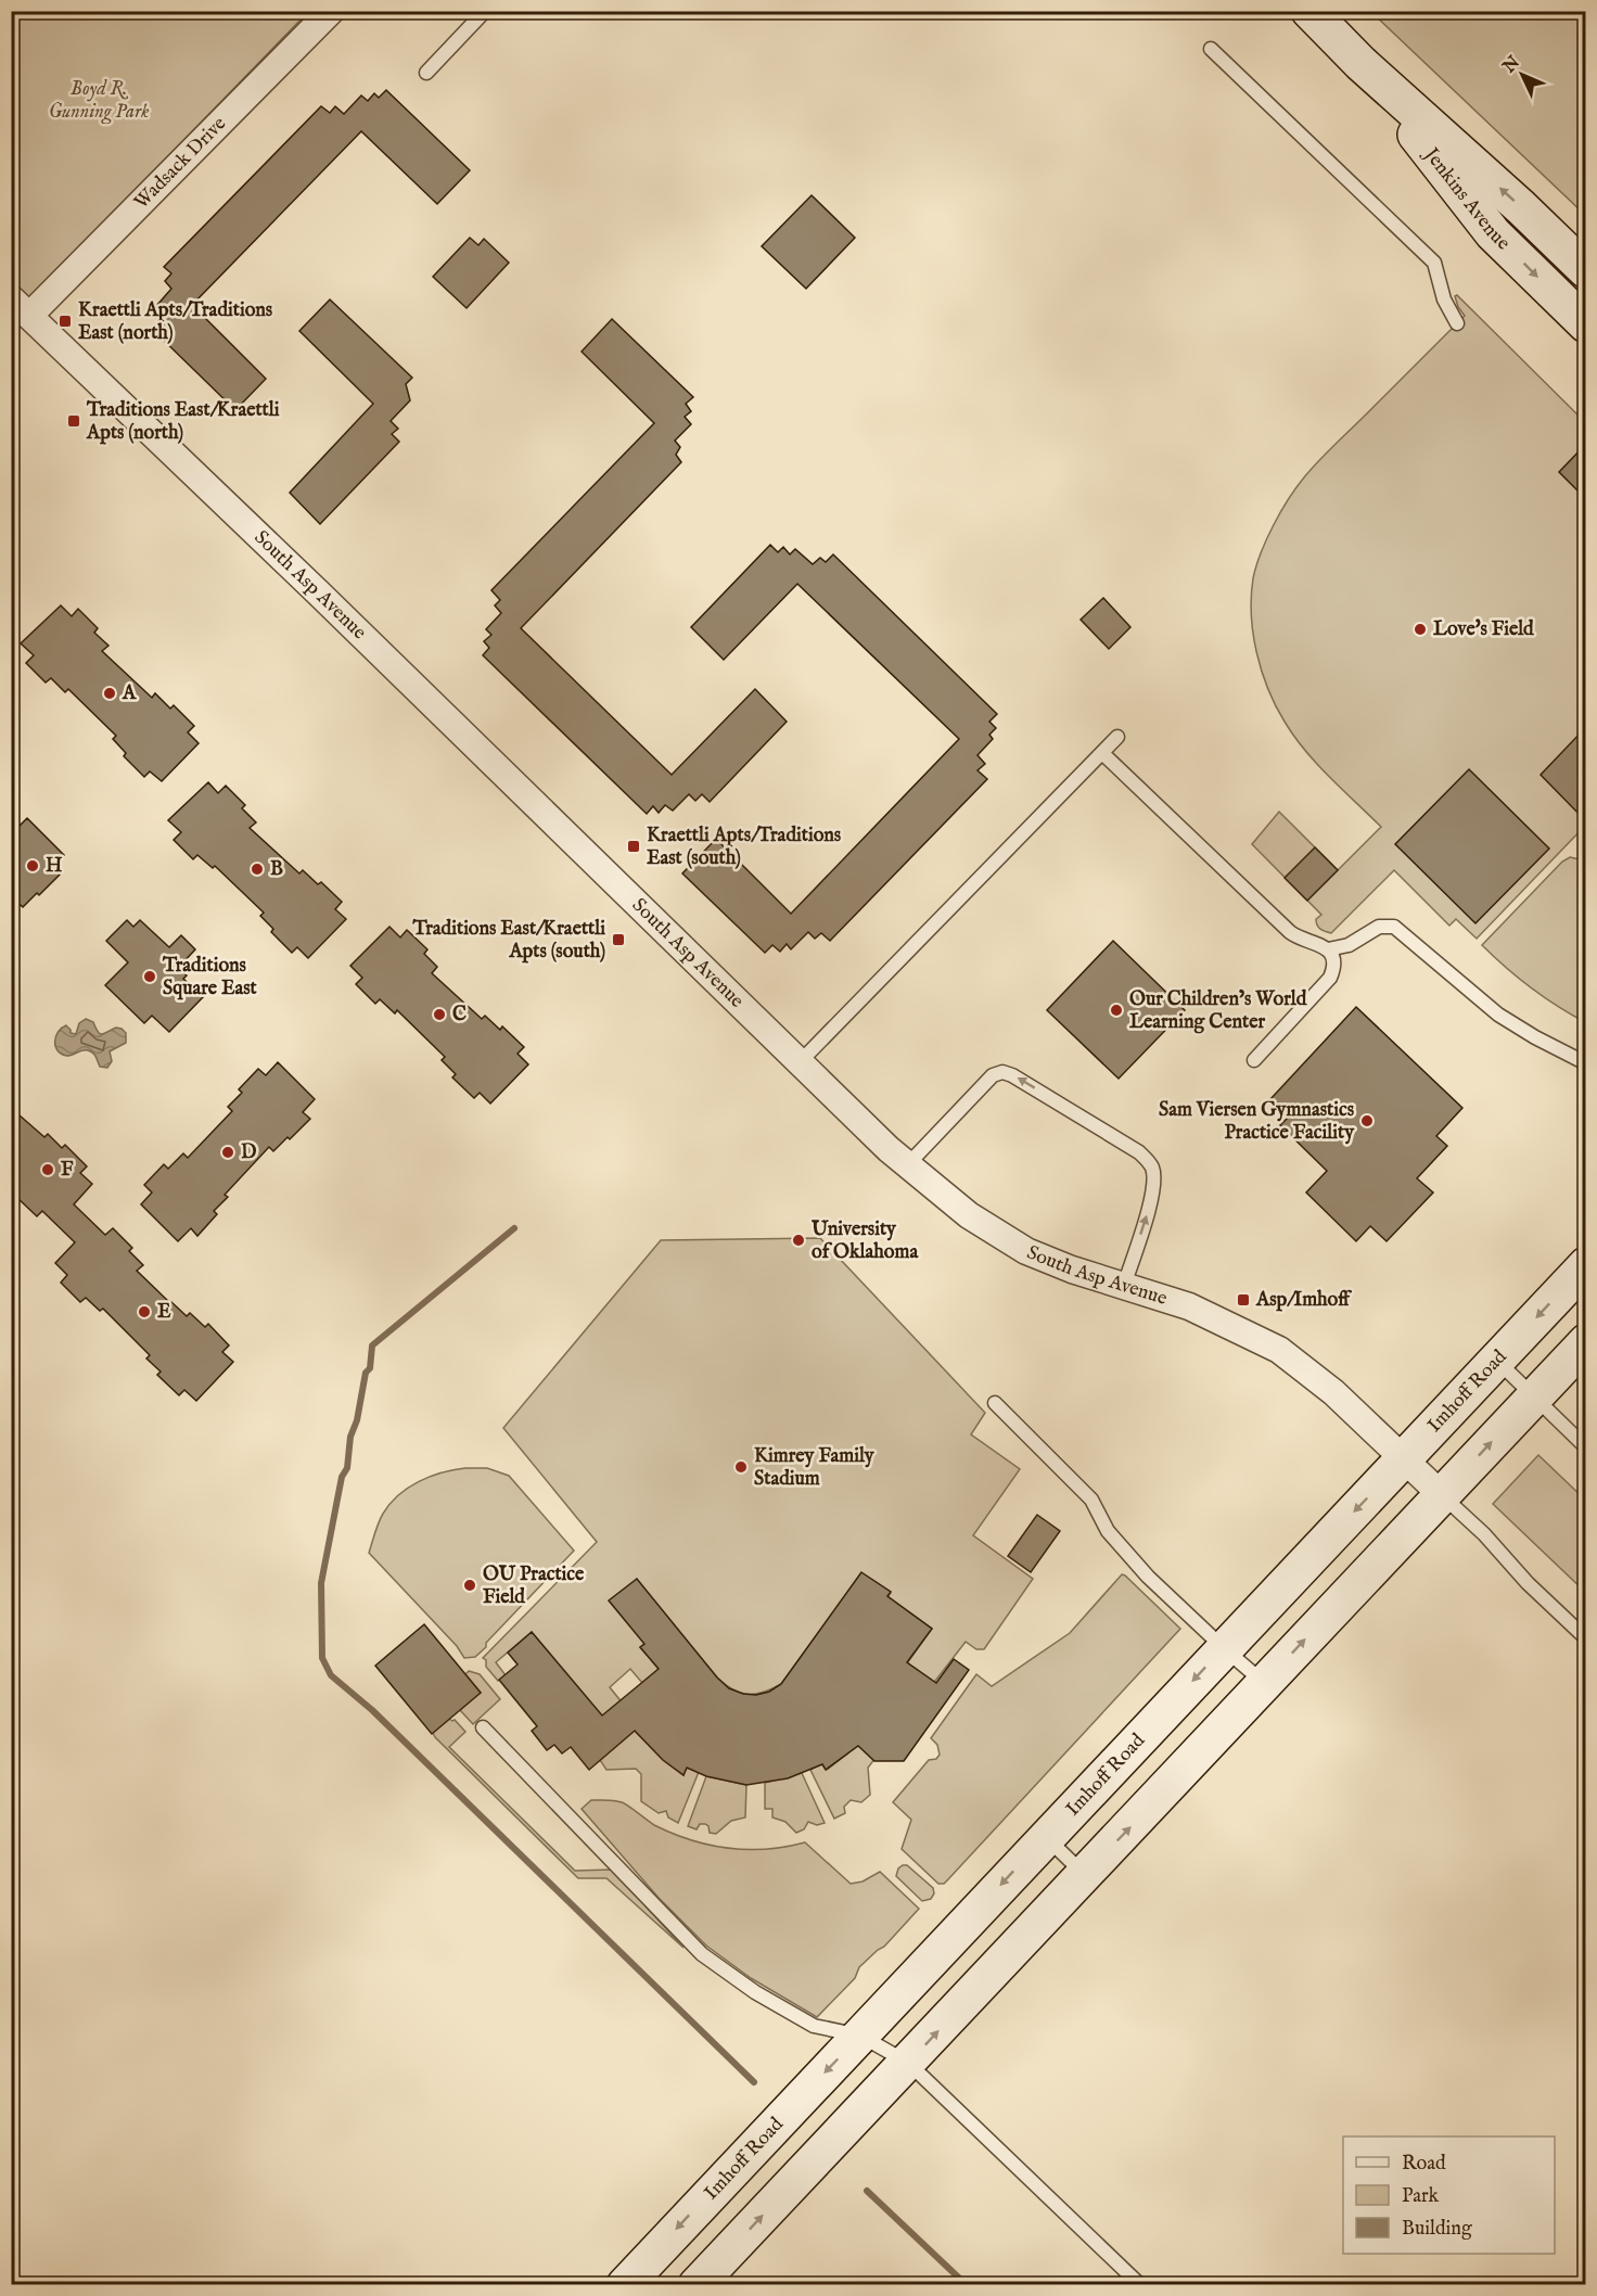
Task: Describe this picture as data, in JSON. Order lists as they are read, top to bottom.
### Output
{
  "streets": {
    "main road": ["Jenkins Avenue", "Imhoff Road"],
    "street": ["Wadsack Drive", "South Asp Avenue"]
  },
  "crossings": [
    ["Wadsack Drive", "South Asp Avenue"],
    ["South Asp Avenue", "Imhoff Road"]
  ],
  "parks": ["Boyd R. Gunning Park"],
  "places": {
    "transit": [
      "Kraettli Apts/Traditions East (north)",
      "Traditions East/Kraettli Apts (north)",
      "Kraettli Apts/Traditions East (south)",
      "Traditions East/Kraettli Apts (south)",
      "Asp/Imhoff"
    ],
    "other": [
      "Love's Field",
      "A",
      "H",
      "B",
      "Traditions Square East",
      "Our Children’s World Learning Center",
      "C",
      "Sam Viersen Gymnastics Practice Facility",
      "D",
      "F",
      "University of Oklahoma",
      "E",
      "Kimrey Family Stadium",
      "OU Practice Field"
    ]
  },
  "legend": ["Road", "Park", "Building"],
  "north": "top left"
}
